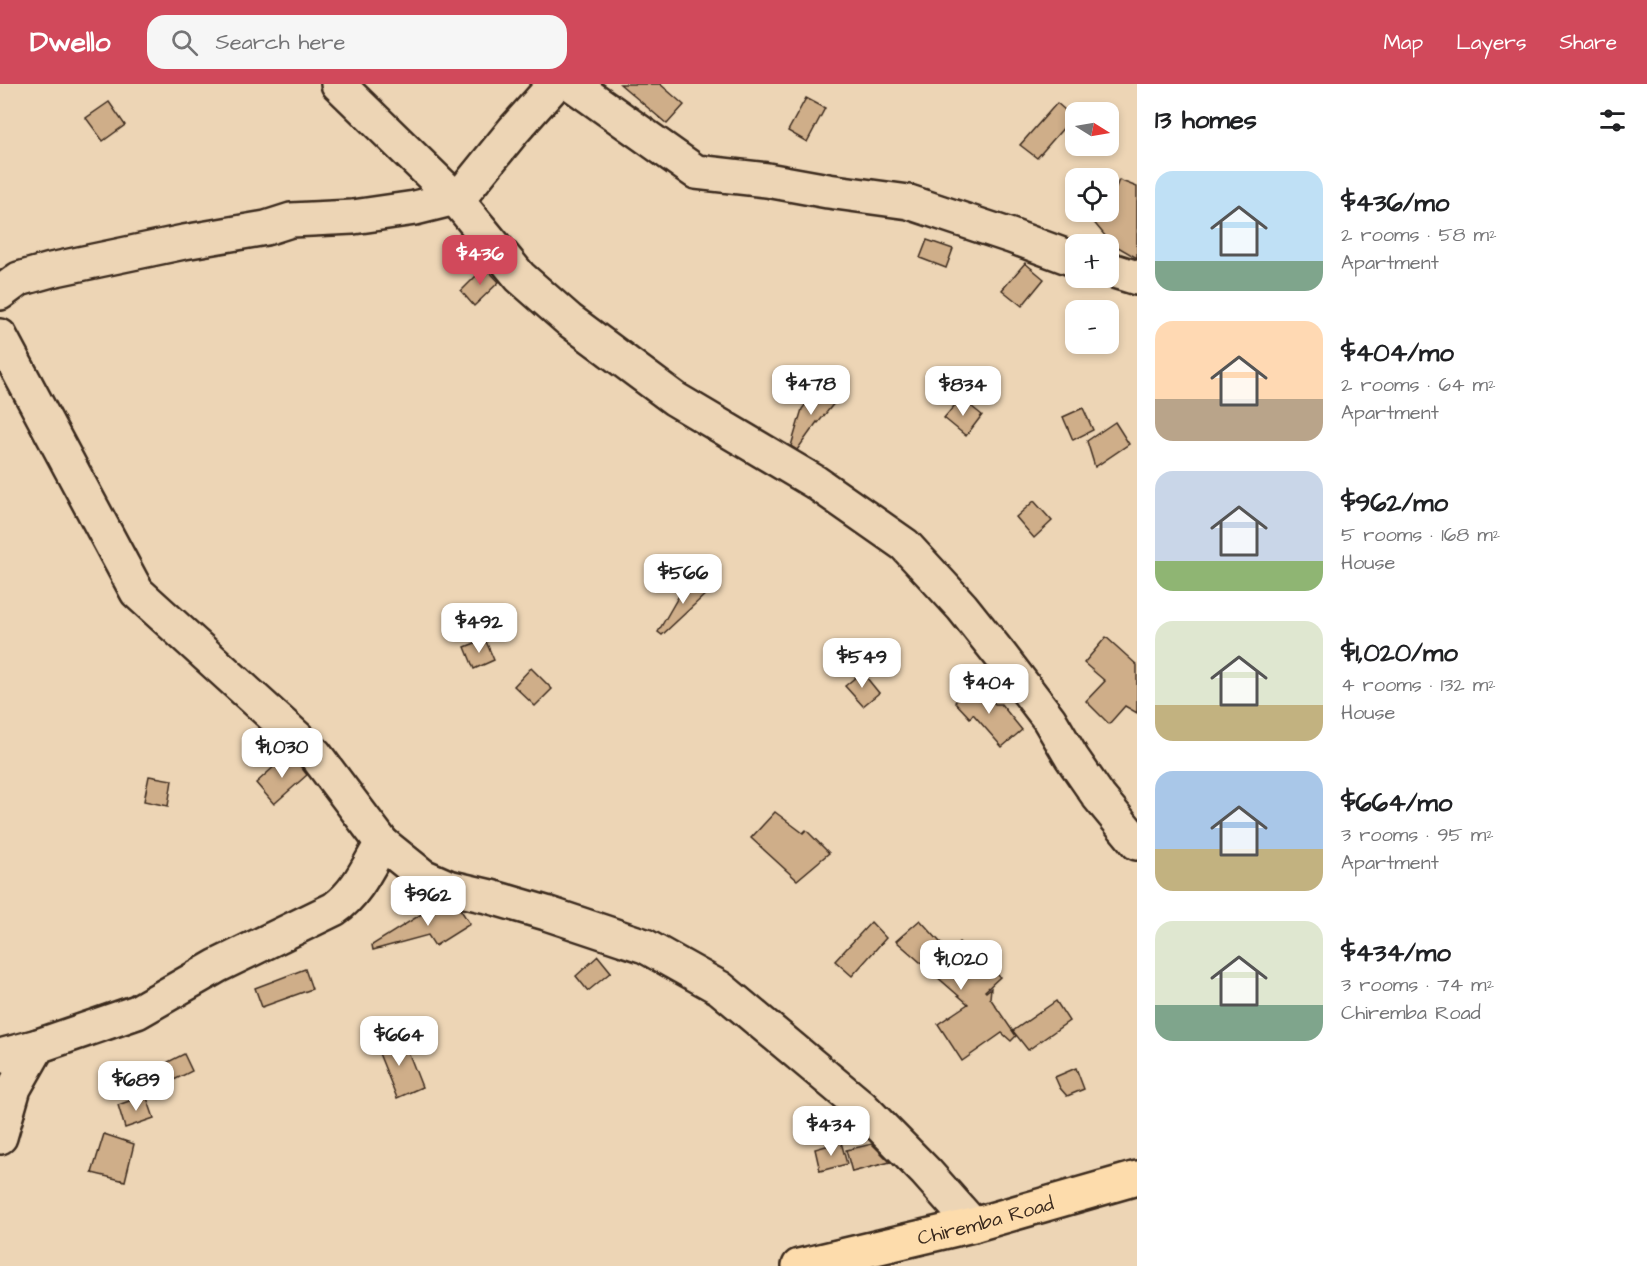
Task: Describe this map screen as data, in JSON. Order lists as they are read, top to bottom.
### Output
{
  "streets": {
    "main road": ["Chiremba Road"]
  },
  "north": "right",
  "page": {
    "header": "Dwello",
    "search": "Search here",
    "nav": ["Map", "Layers", "Share"],
    "heading": "13 homes",
    "map_buttons": ["+", "−"],
    "list": [
      {
        "name": "$436/mo",
        "note": "2 rooms · 58 m² · Apartment"
      },
      {
        "name": "$404/mo",
        "note": "2 rooms · 64 m² · Apartment"
      },
      {
        "name": "$962/mo",
        "note": "5 rooms · 168 m² · House"
      },
      {
        "name": "$1,020/mo",
        "note": "4 rooms · 132 m² · House"
      },
      {
        "name": "$664/mo",
        "note": "3 rooms · 95 m² · Apartment"
      },
      {
        "name": "$434/mo",
        "note": "3 rooms · 74 m² · Chiremba Road"
      }
    ],
    "price": [
      "$436",
      "$478",
      "$834",
      "$566",
      "$492",
      "$549",
      "$404",
      "$1,030",
      "$962",
      "$1,020",
      "$664",
      "$689",
      "$434"
    ]
  }
}
